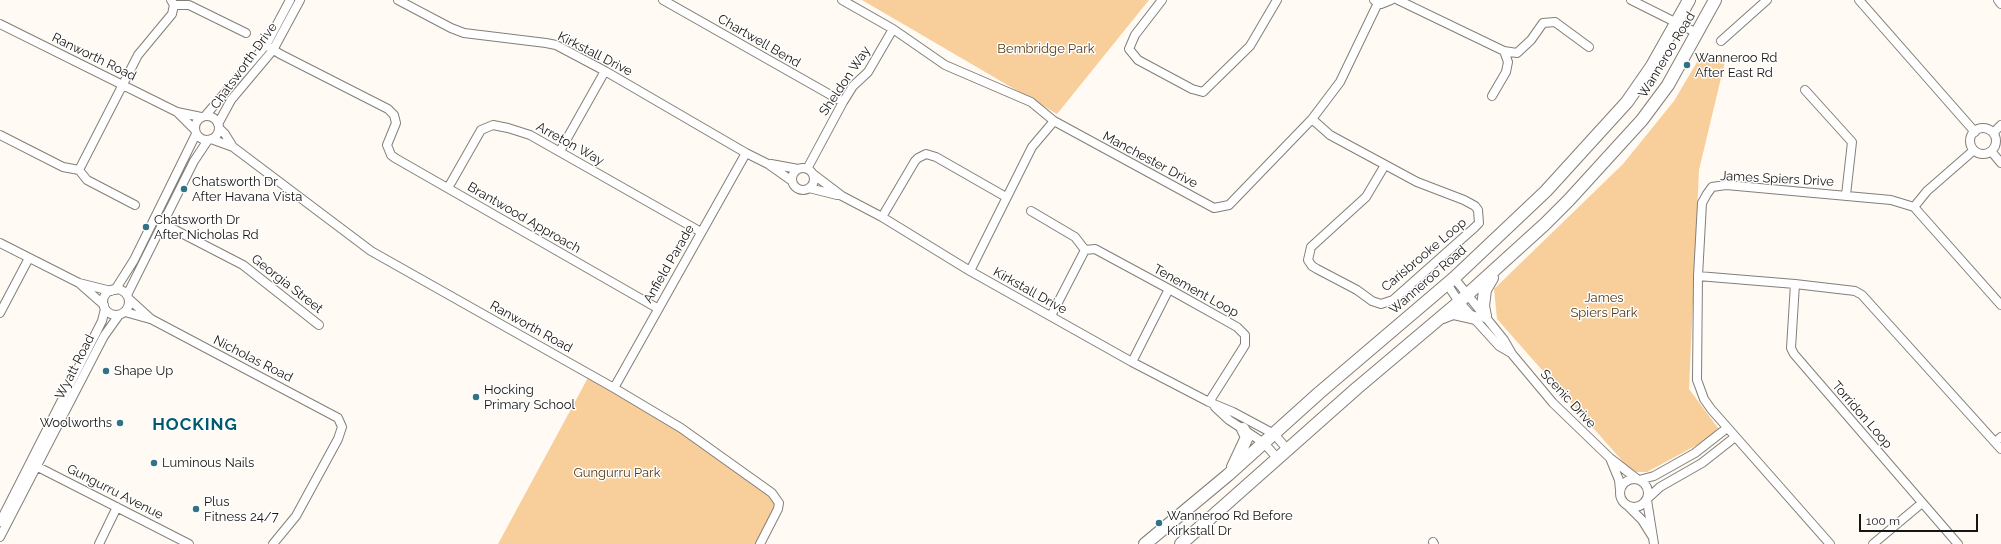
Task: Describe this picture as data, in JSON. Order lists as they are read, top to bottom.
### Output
{
  "streets": {
    "highway": ["Wanneroo Road"],
    "street": [
      "Chartwell Bend",
      "Kirkstall Drive",
      "Ranworth Road",
      "Chatsworth Drive",
      "Sheldon Way",
      "Arreton Way",
      "Manchester Drive",
      "James Spiers Drive",
      "Brantwood Approach",
      "Carisbrooke Loop",
      "Anfield Parade",
      "Georgia Street",
      "Tenement Loop",
      "Nicholas Road",
      "Wyatt Road",
      "Scenic Drive",
      "Torridon Loop",
      "Gungurru Avenue"
    ]
  },
  "crossings": [
    ["Chartwell Bend", "Sheldon Way"],
    ["Kirkstall Drive", "Wanneroo Road"],
    ["Kirkstall Drive", "Sheldon Way"],
    ["Kirkstall Drive", "Anfield Parade"],
    ["Kirkstall Drive", "Tenement Loop"],
    ["Wanneroo Road", "Scenic Drive"],
    ["Ranworth Road", "Chatsworth Drive"],
    ["Ranworth Road", "Anfield Parade"],
    ["Chatsworth Drive", "Brantwood Approach"],
    ["Sheldon Way", "Manchester Drive"],
    ["Arreton Way", "Brantwood Approach"],
    ["Arreton Way", "Anfield Parade"],
    ["Manchester Drive", "Carisbrooke Loop"],
    ["Brantwood Approach", "Anfield Parade"],
    ["Nicholas Road", "Wyatt Road"],
    ["Wyatt Road", "Gungurru Avenue"]
  ],
  "districts": ["HOCKING"],
  "parks": ["Bembridge Park", "James Spiers Park", "Gungurru Park"],
  "places": [
    "Wanneroo Rd After East Rd",
    "Chatsworth Dr After Havana Vista",
    "Chatsworth Dr After Nicholas Rd",
    "Shape Up",
    "Hocking Primary School",
    "Woolworths",
    "Luminous Nails",
    "Plus Fitness 24/7",
    "Wanneroo Rd Before Kirkstall Dr"
  ],
  "scale_bar": "100 m"
}
